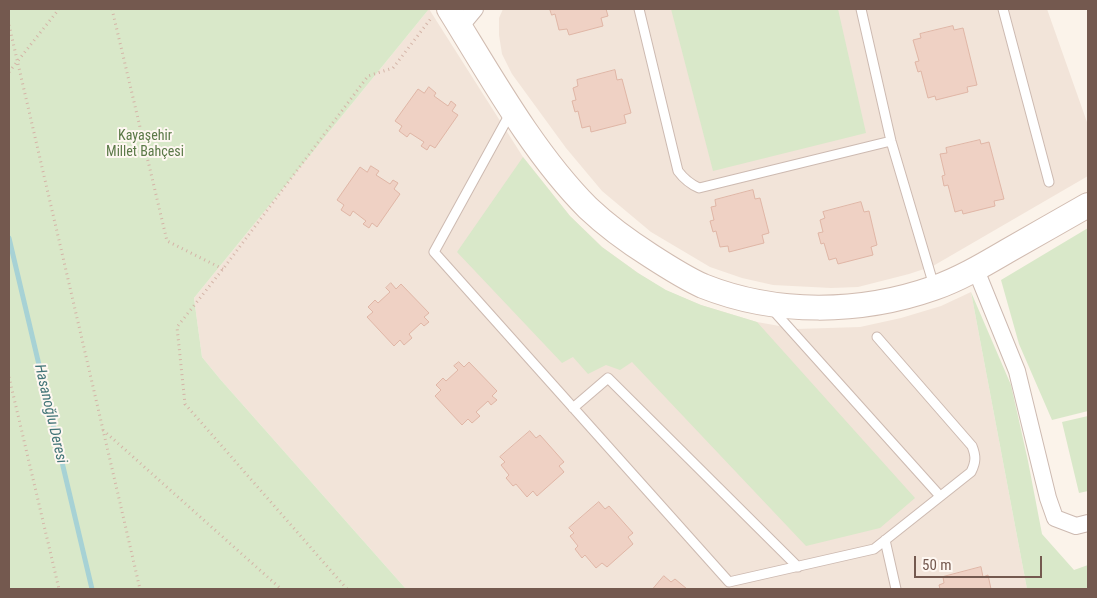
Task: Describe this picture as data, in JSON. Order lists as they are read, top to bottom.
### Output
{
  "water": ["Hasanoğlu Deresi"],
  "parks": ["Kayaşehir Millet Bahçesi"],
  "scale_bar": "50 m"
}
